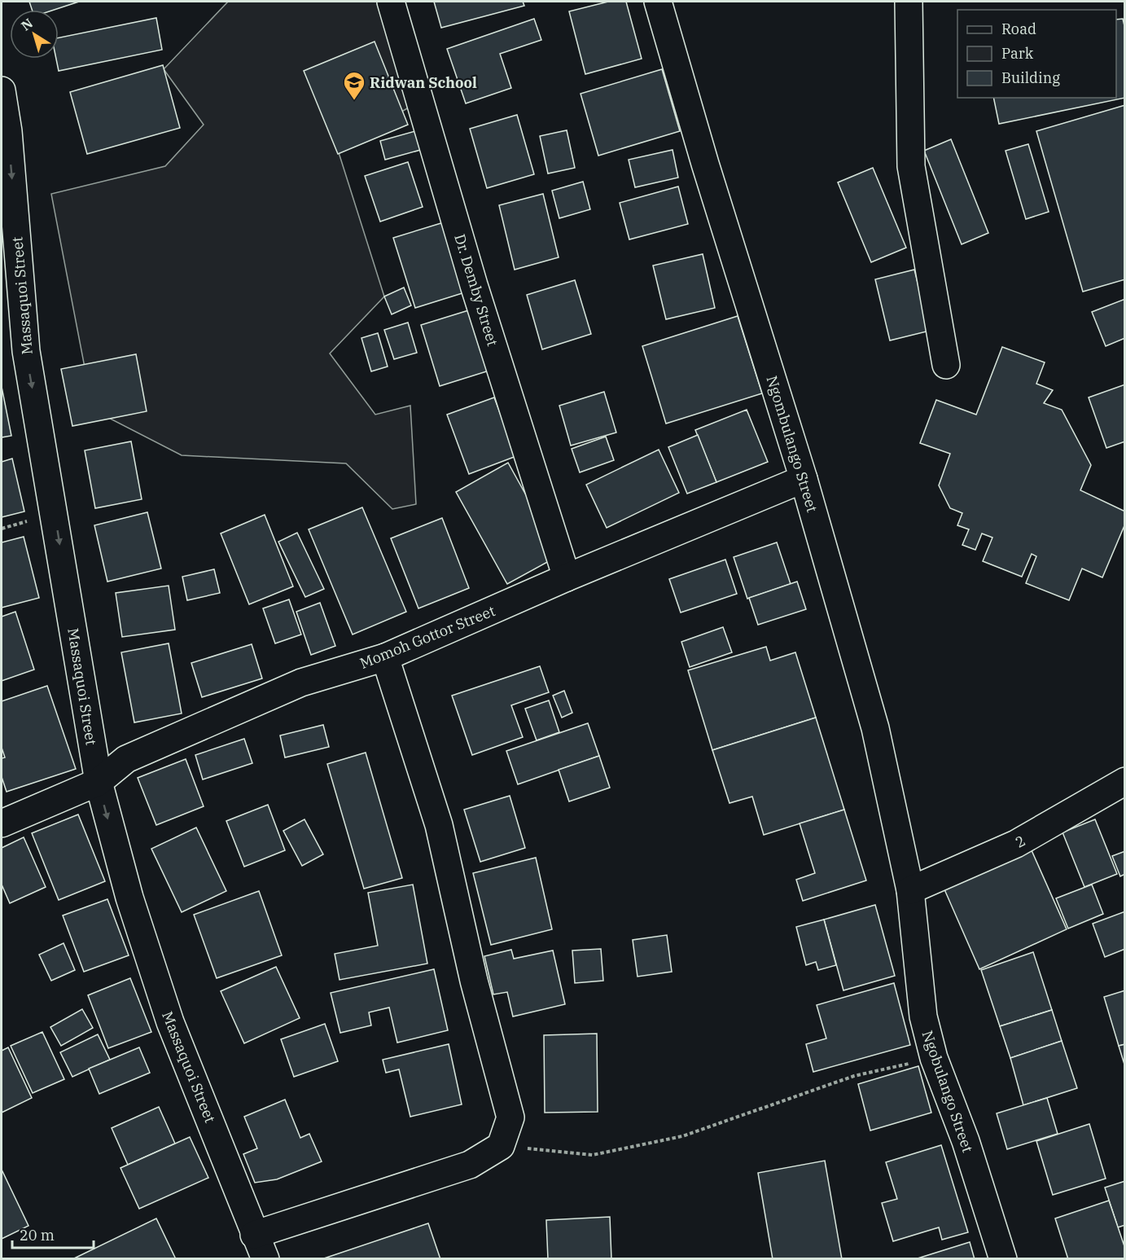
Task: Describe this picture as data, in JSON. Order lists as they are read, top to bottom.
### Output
{
  "streets": {
    "street": [
      "Dr. Demby Street",
      "Massaquoi Street",
      "Ngombulango Street",
      "Momoh Gottor Street",
      "2",
      "Ngobulango Street"
    ]
  },
  "crossings": [
    ["Dr. Demby Street", "Momoh Gottor Street"],
    ["Massaquoi Street", "Momoh Gottor Street"],
    ["Ngombulango Street", "Momoh Gottor Street"],
    ["Ngombulango Street", "2"],
    ["Ngombulango Street", "Ngobulango Street"],
    ["2", "Ngobulango Street"]
  ],
  "one_way": ["Massaquoi Street"],
  "places": {
    "school or university": ["Ridwan School"]
  },
  "legend": ["Road", "Park", "Building"],
  "scale_bar": "20 m",
  "north": "top left"
}
